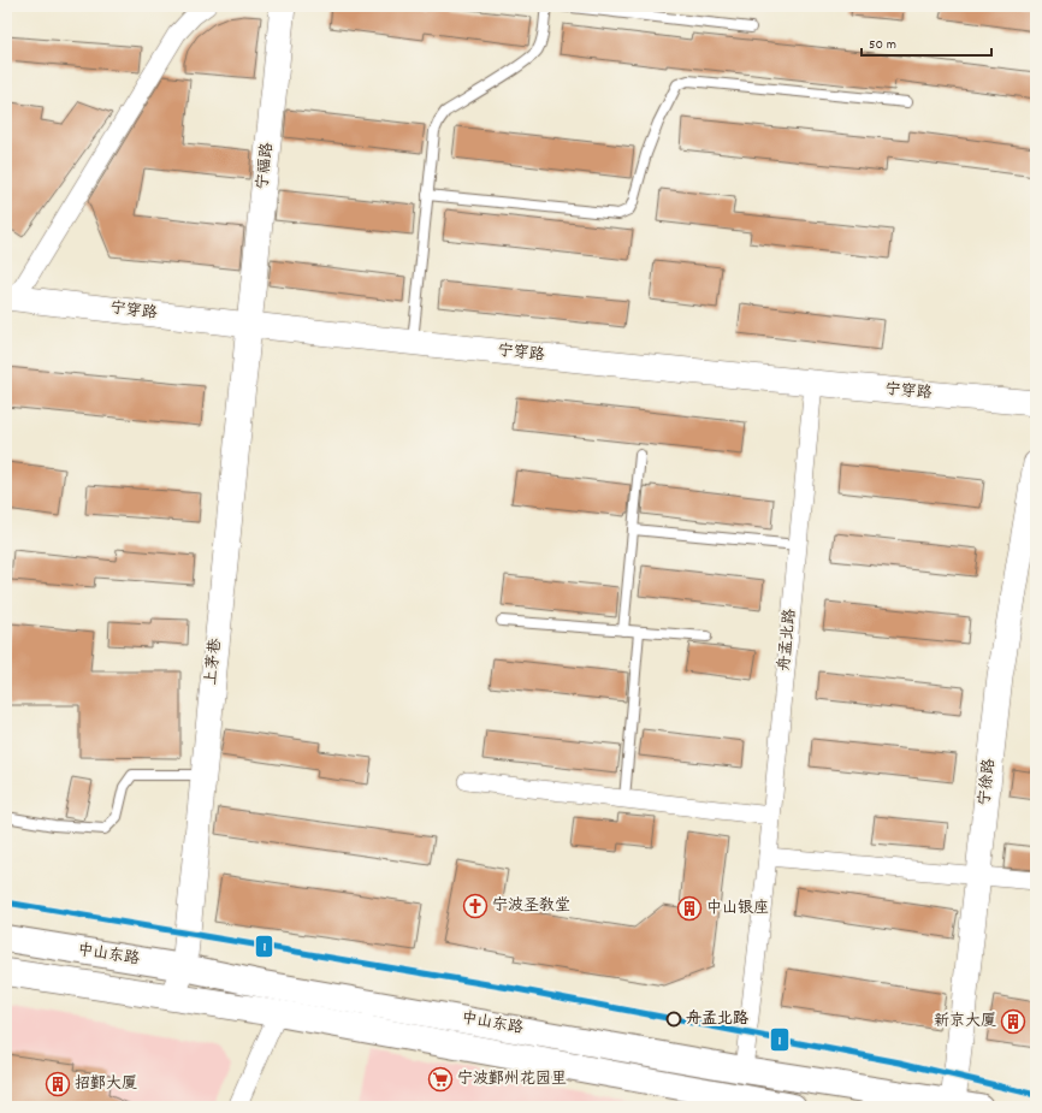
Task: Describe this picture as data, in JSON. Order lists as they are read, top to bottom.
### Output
{
  "streets": {
    "main road": ["中山东路"],
    "street": [
      "宁福路",
      "宁穿路",
      "舟孟北路",
      "上茅巷",
      "宁徐路"
    ]
  },
  "crossings": [
    ["宁福路", "宁穿路"],
    ["宁福路", "上茅巷"],
    ["宁穿路", "舟孟北路"],
    ["宁穿路", "上茅巷"],
    ["舟孟北路", "中山东路"],
    ["上茅巷", "中山东路"],
    ["宁徐路", "中山东路"]
  ],
  "places": {
    "church": ["宁波圣教堂"],
    "building": ["中山银座", "新京大厦", "招鄞大厦"],
    "other": ["舟孟北路"],
    "supermarket": ["宁波鄞州花园里"]
  },
  "lines": ["transit line 1"],
  "scale_bar": "50 m"
}
